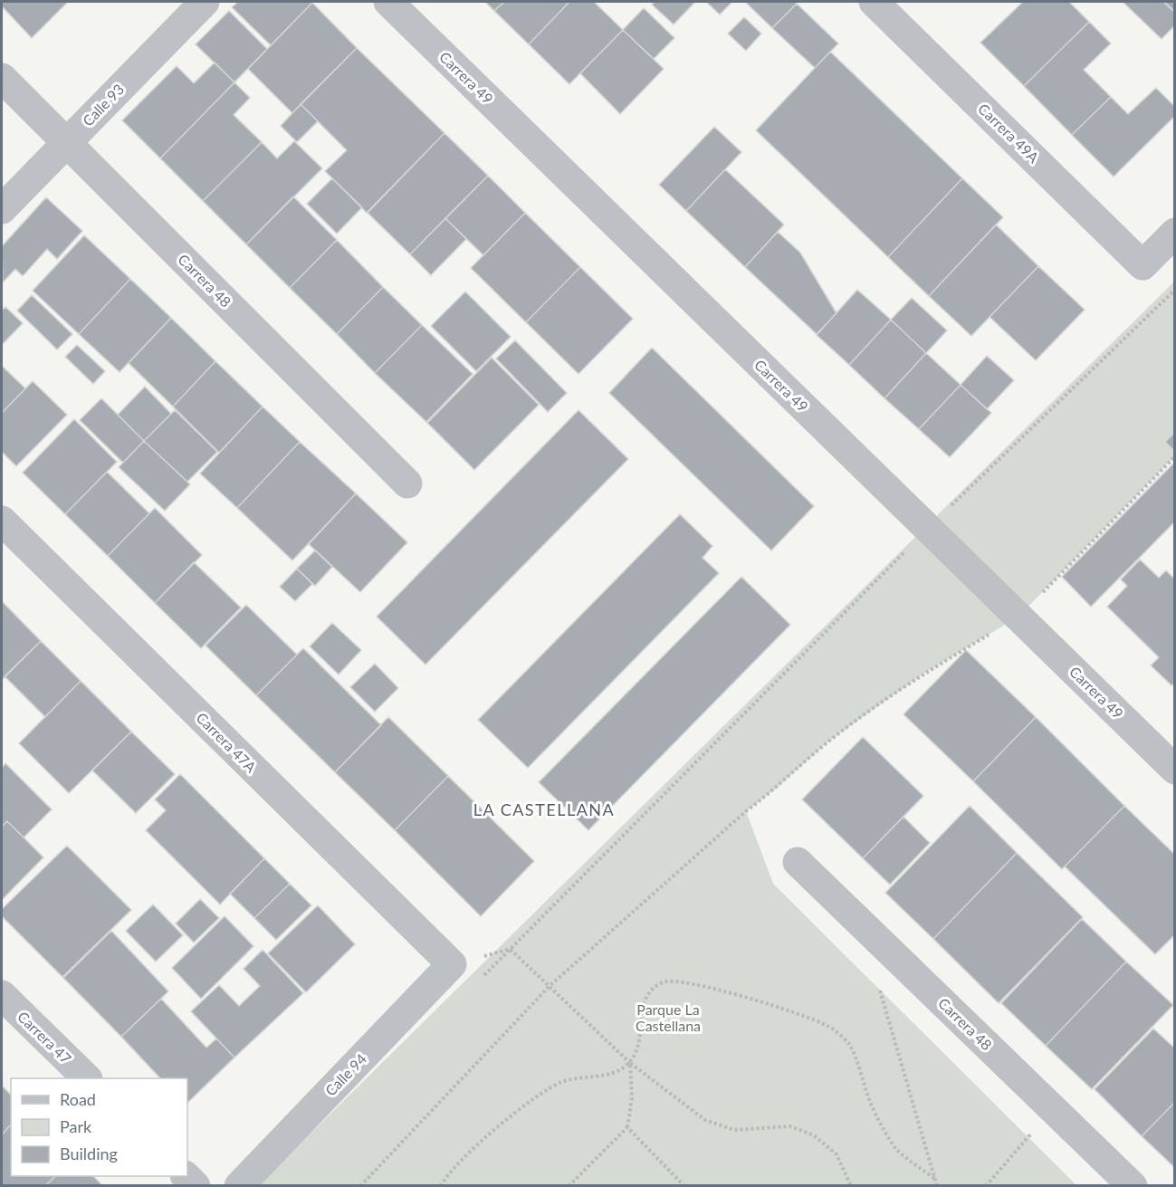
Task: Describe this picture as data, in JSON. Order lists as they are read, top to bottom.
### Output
{
  "streets": {
    "street": [
      "Carrera 49",
      "Calle 93",
      "Carrera 49A",
      "Carrera 48",
      "Carrera 47A",
      "Carrera 47",
      "Calle 94"
    ]
  },
  "crossings": [
    ["Calle 93", "Carrera 48"],
    ["Carrera 47A", "Calle 94"]
  ],
  "districts": ["LA CASTELLANA"],
  "parks": ["Parque La Castellana"],
  "legend": ["Road", "Park", "Building"]
}
